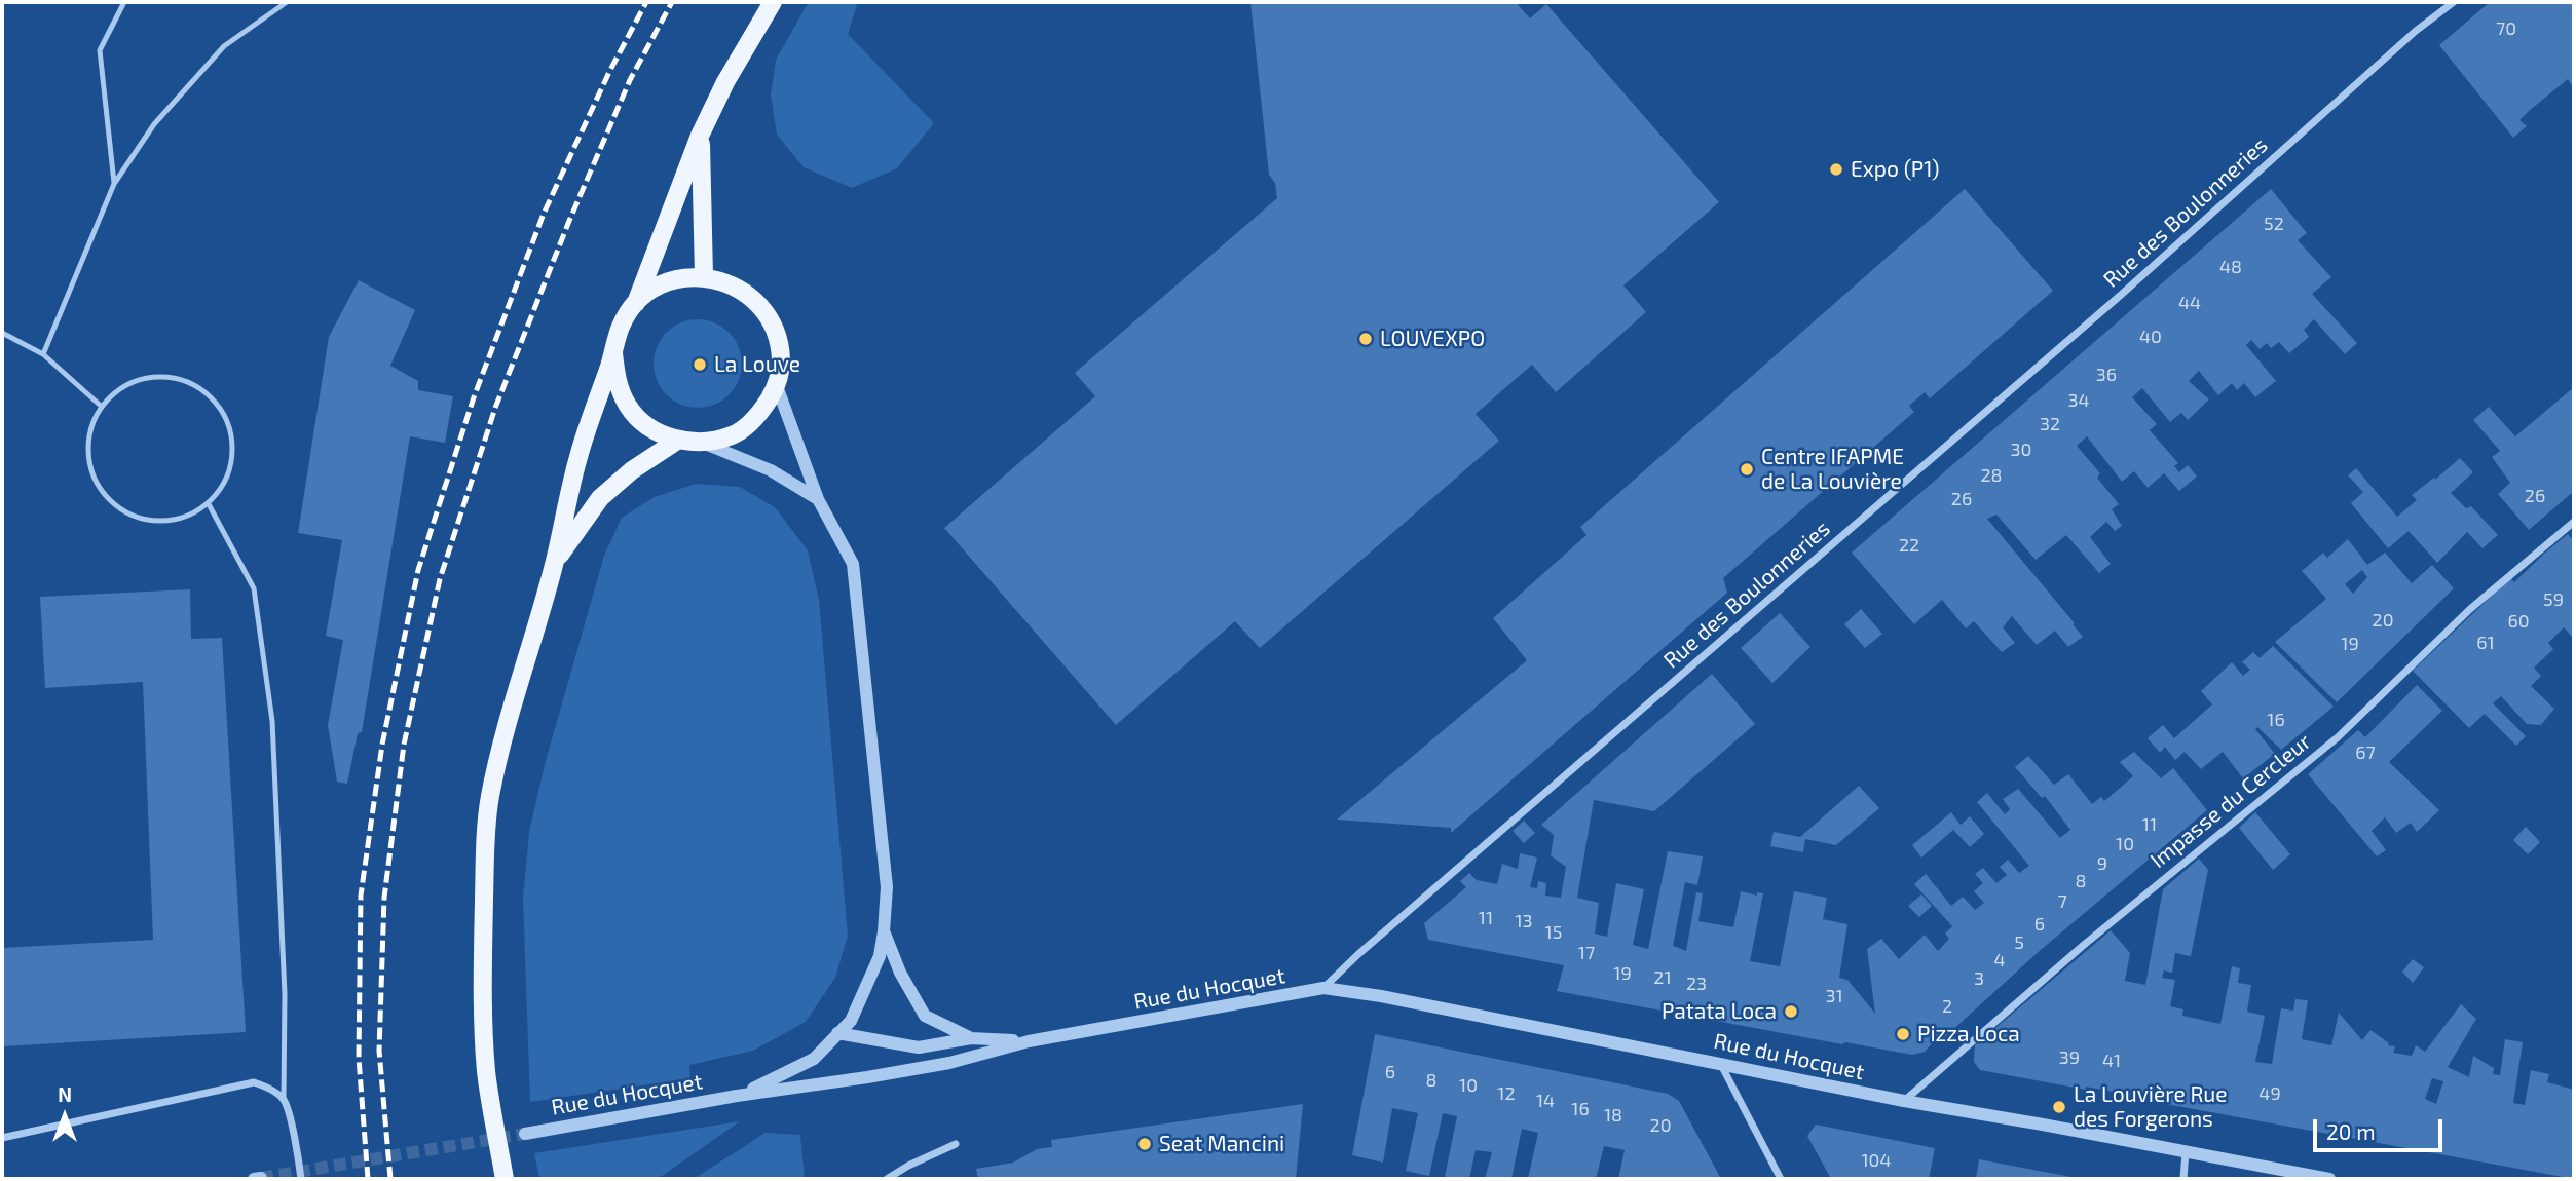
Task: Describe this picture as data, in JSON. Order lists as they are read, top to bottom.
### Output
{
  "streets": {
    "street": ["Rue des Boulonneries", "Impasse du Cercleur", "Rue du Hocquet"]
  },
  "crossings": [
    ["Rue des Boulonneries", "Rue du Hocquet"],
    ["Impasse du Cercleur", "Rue du Hocquet"]
  ],
  "places": [
    "Expo (P1)",
    "LOUVEXPO",
    "La Louve",
    "Centre IFAPME de La Louvière",
    "Patata Loca",
    "Pizza Loca",
    "La Louvière Rue des Forgerons",
    "Seat Mancini"
  ],
  "house_numbers": [
    "70",
    "52",
    "48",
    "44",
    "40",
    "36",
    "34",
    "32",
    "30",
    "28",
    "26",
    "26",
    "22",
    "59",
    "20",
    "60",
    "61",
    "19",
    "16",
    "67",
    "11",
    "10",
    "9",
    "8",
    "7",
    "11",
    "13",
    "6",
    "15",
    "5",
    "17",
    "4",
    "19",
    "21",
    "3",
    "23",
    "31",
    "2",
    "39",
    "41",
    "6",
    "8",
    "10",
    "12",
    "49",
    "14",
    "16",
    "18",
    "20",
    "104"
  ],
  "scale_bar": "20 m",
  "north": "top"
}
